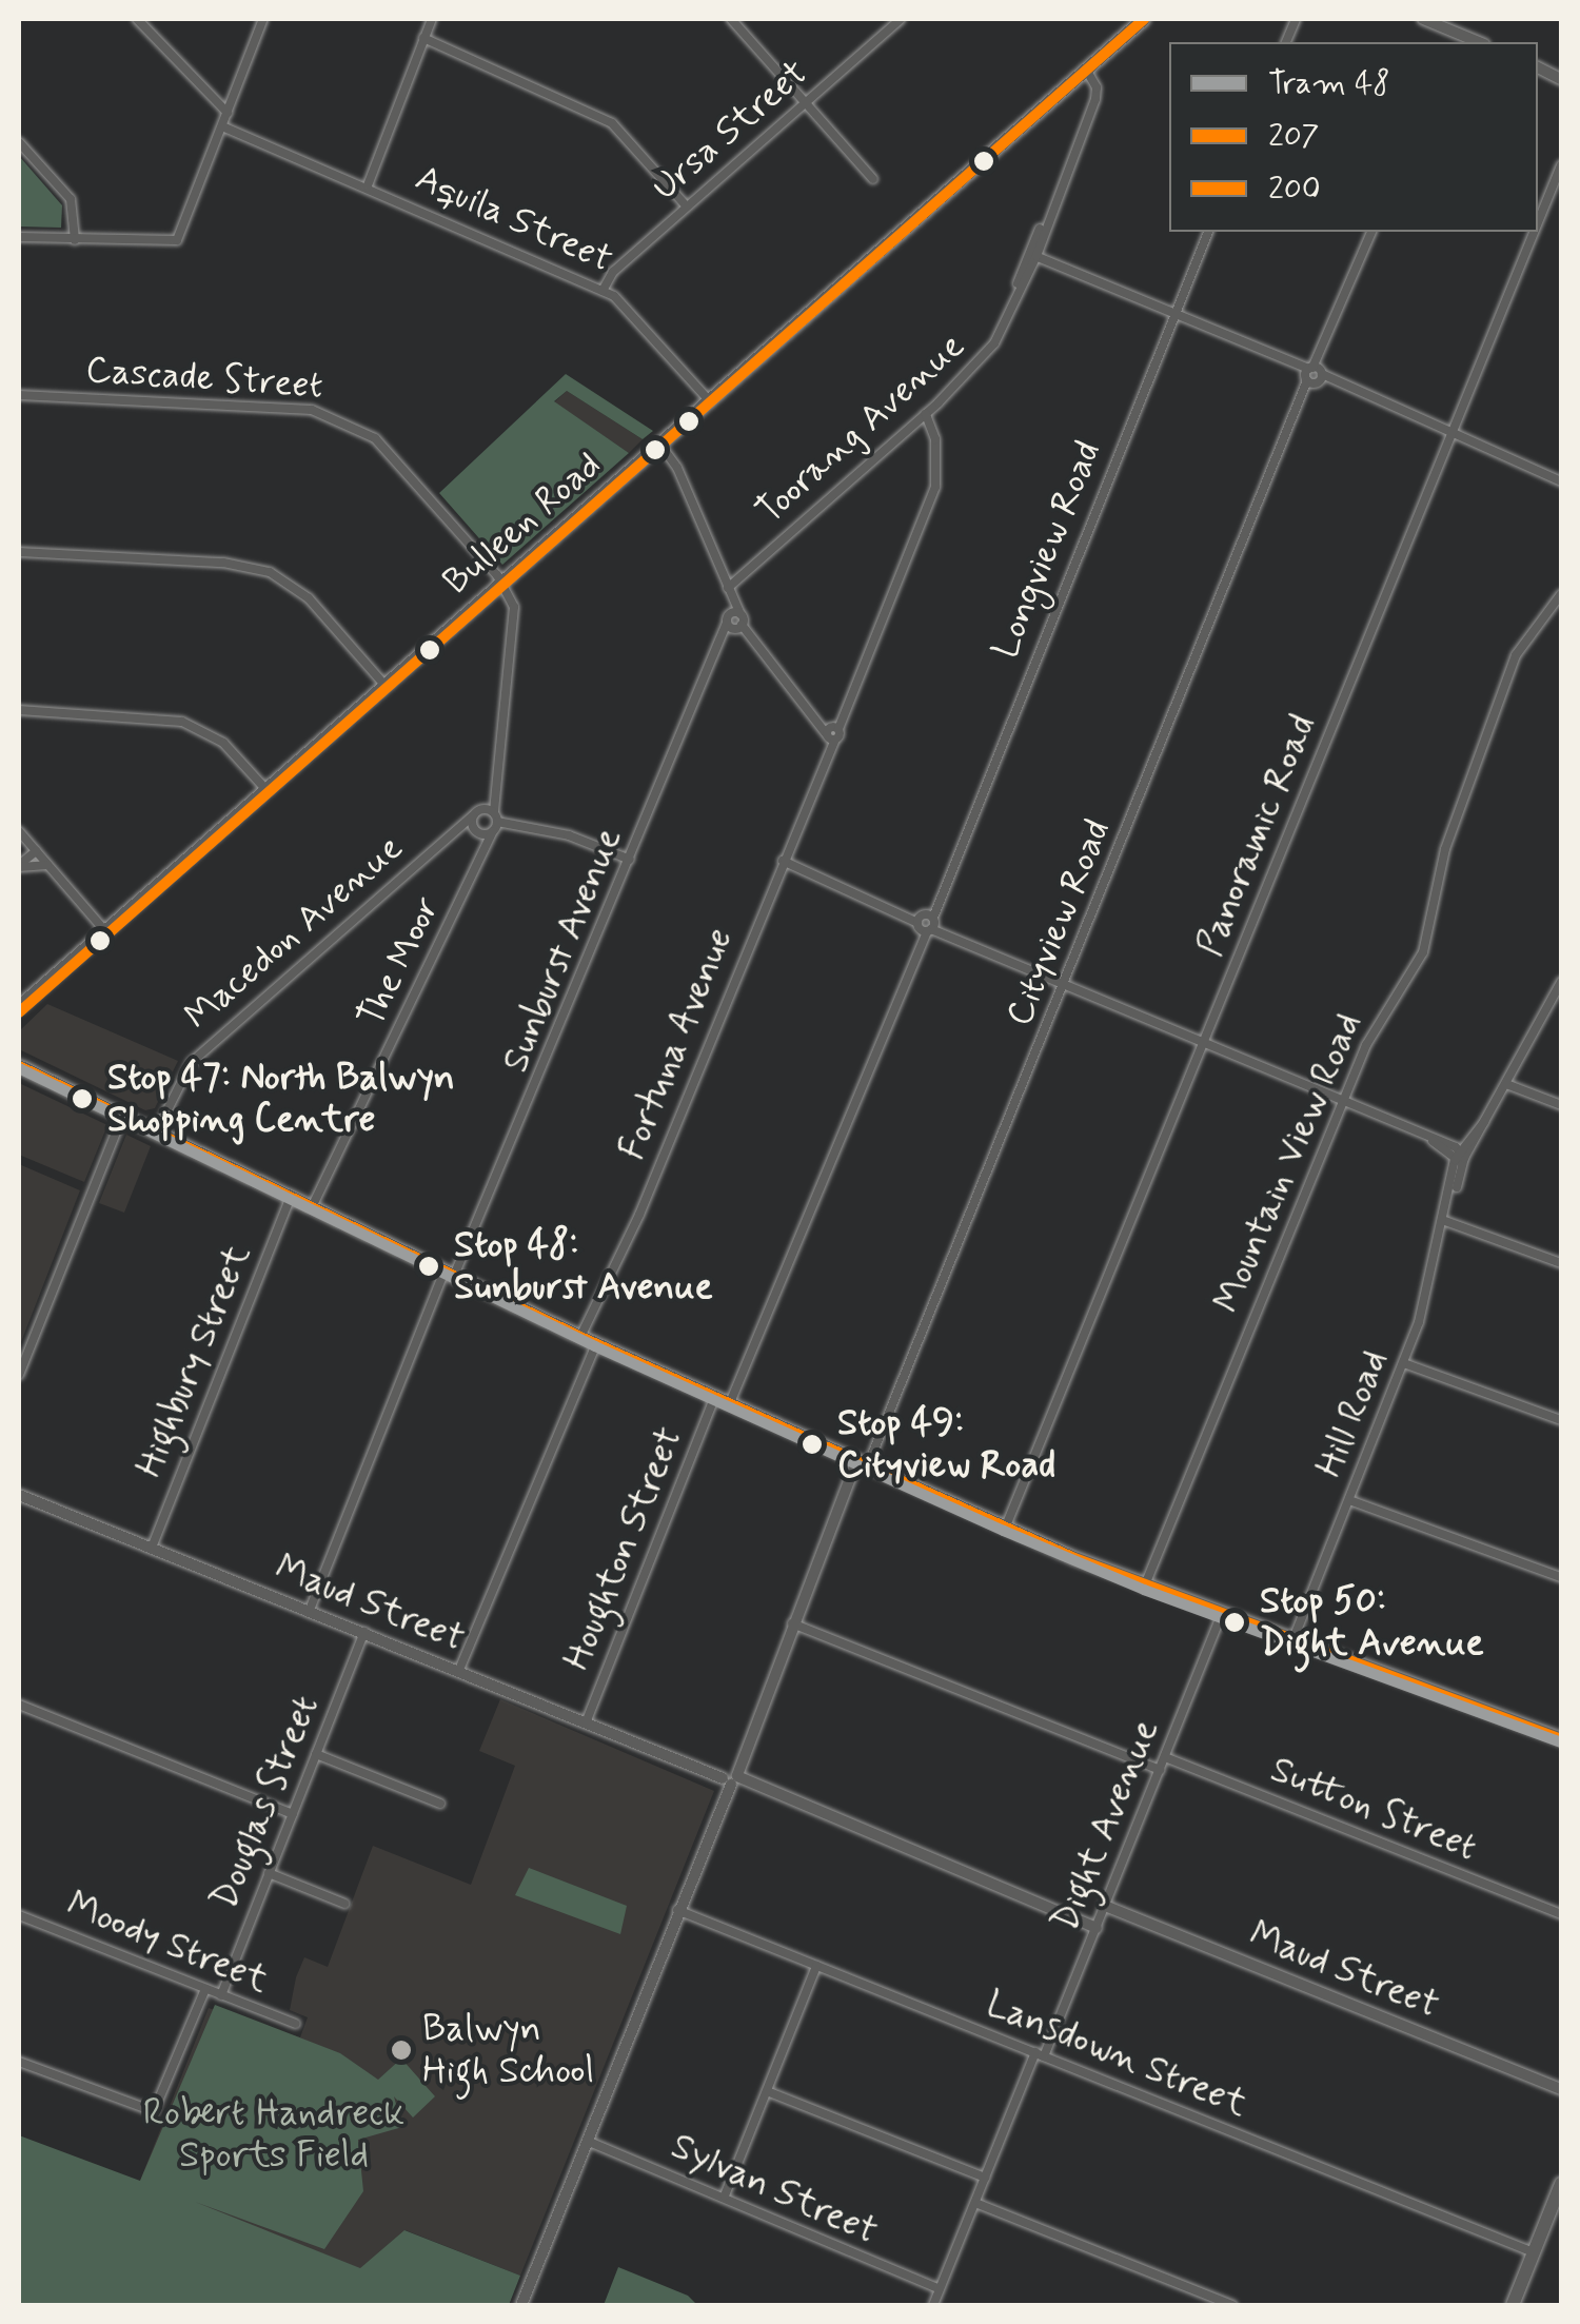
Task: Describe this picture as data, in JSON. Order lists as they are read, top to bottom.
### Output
{
  "streets": {
    "main road": ["Bulleen Road"],
    "street": [
      "Ursa Street",
      "Aquila Street",
      "Cascade Street",
      "Toorang Avenue",
      "Longview Road",
      "Panoramic Road",
      "Cityview Road",
      "Macedon Avenue",
      "Sunburst Avenue",
      "The Moor",
      "Fortuna Avenue",
      "Mountain View Road",
      "Highbury Street",
      "Hill Road",
      "Houghton Street",
      "Maud Street",
      "Douglas Street",
      "Sutton Street",
      "Dight Avenue",
      "Moody Street",
      "Lansdown Street",
      "Sylvan Street"
    ]
  },
  "crossings": [
    ["Ursa Street", "Aquila Street"],
    ["Aquila Street", "Bulleen Road"],
    ["Cascade Street", "Bulleen Road"],
    ["Cascade Street", "Macedon Avenue"],
    ["Toorang Avenue", "Bulleen Road"],
    ["Toorang Avenue", "Fortuna Avenue"],
    ["Bulleen Road", "Macedon Avenue"],
    ["Macedon Avenue", "The Moor"],
    ["Sunburst Avenue", "Maud Street"],
    ["Highbury Street", "Maud Street"],
    ["Houghton Street", "Maud Street"],
    ["Maud Street", "Douglas Street"],
    ["Maud Street", "Dight Avenue"],
    ["Douglas Street", "Moody Street"],
    ["Sutton Street", "Dight Avenue"],
    ["Dight Avenue", "Lansdown Street"],
    ["Dight Avenue", "Sylvan Street"]
  ],
  "parks": ["Robert Handreck Sports Field"],
  "places": [
    "Stop 47: North Balwyn Shopping Centre",
    "Stop 48: Sunburst Avenue",
    "Stop 49: Cityview Road",
    "Stop 50: Dight Avenue",
    "Balwyn High School"
  ],
  "lines": ["transit line 200", "transit line 207", "tram line 48"],
  "legend": ["Tram 48", "207", "200"]
}
